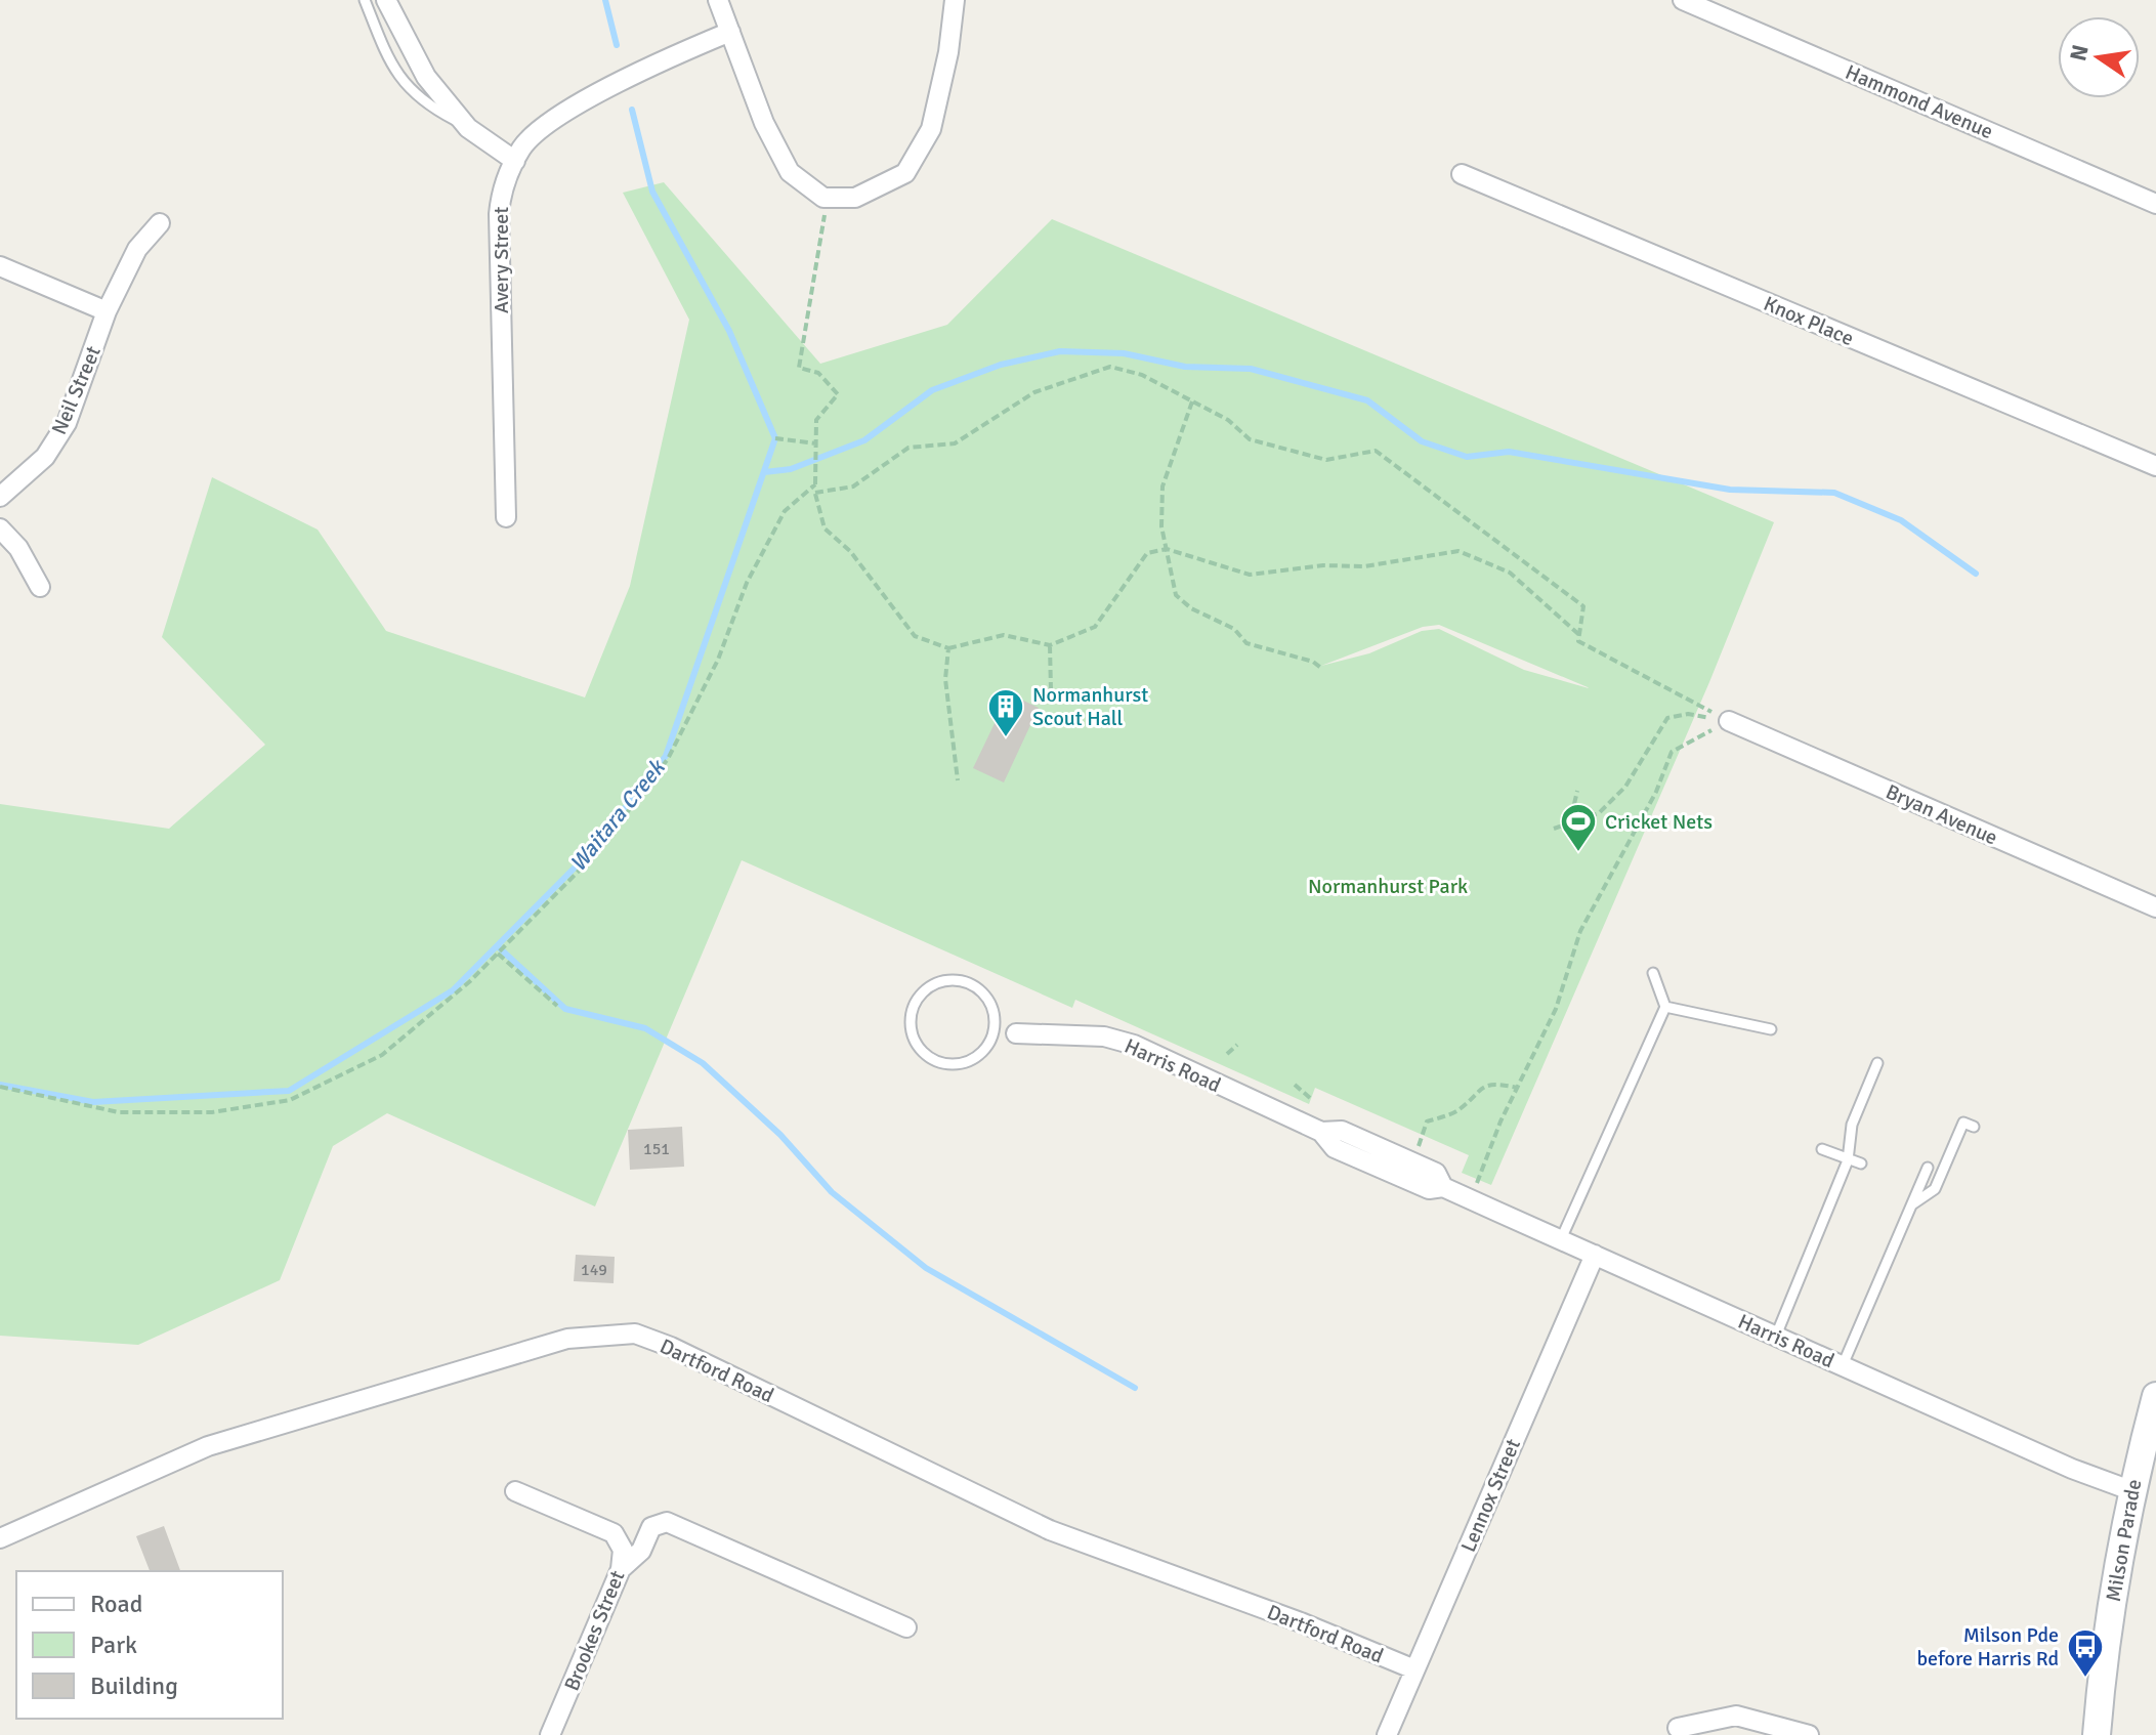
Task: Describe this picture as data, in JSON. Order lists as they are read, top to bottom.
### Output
{
  "streets": {
    "street": [
      "Hammond Avenue",
      "Avery Street",
      "Knox Place",
      "Neil Street",
      "Bryan Avenue",
      "Harris Road",
      "Dartford Road",
      "Lennox Street",
      "Milson Parade",
      "Brookes Street"
    ]
  },
  "crossings": [
    ["Harris Road", "Lennox Street"],
    ["Harris Road", "Milson Parade"],
    ["Dartford Road", "Lennox Street"]
  ],
  "water": ["Waitara Creek"],
  "parks": ["Normanhurst Park"],
  "places": {
    "building": ["Normanhurst Scout Hall"],
    "sports": ["Cricket Nets"],
    "bus stop": ["Milson Pde before Harris Rd"]
  },
  "house_numbers": ["151", "149"],
  "legend": ["Road", "Park", "Building"],
  "north": "left"
}
